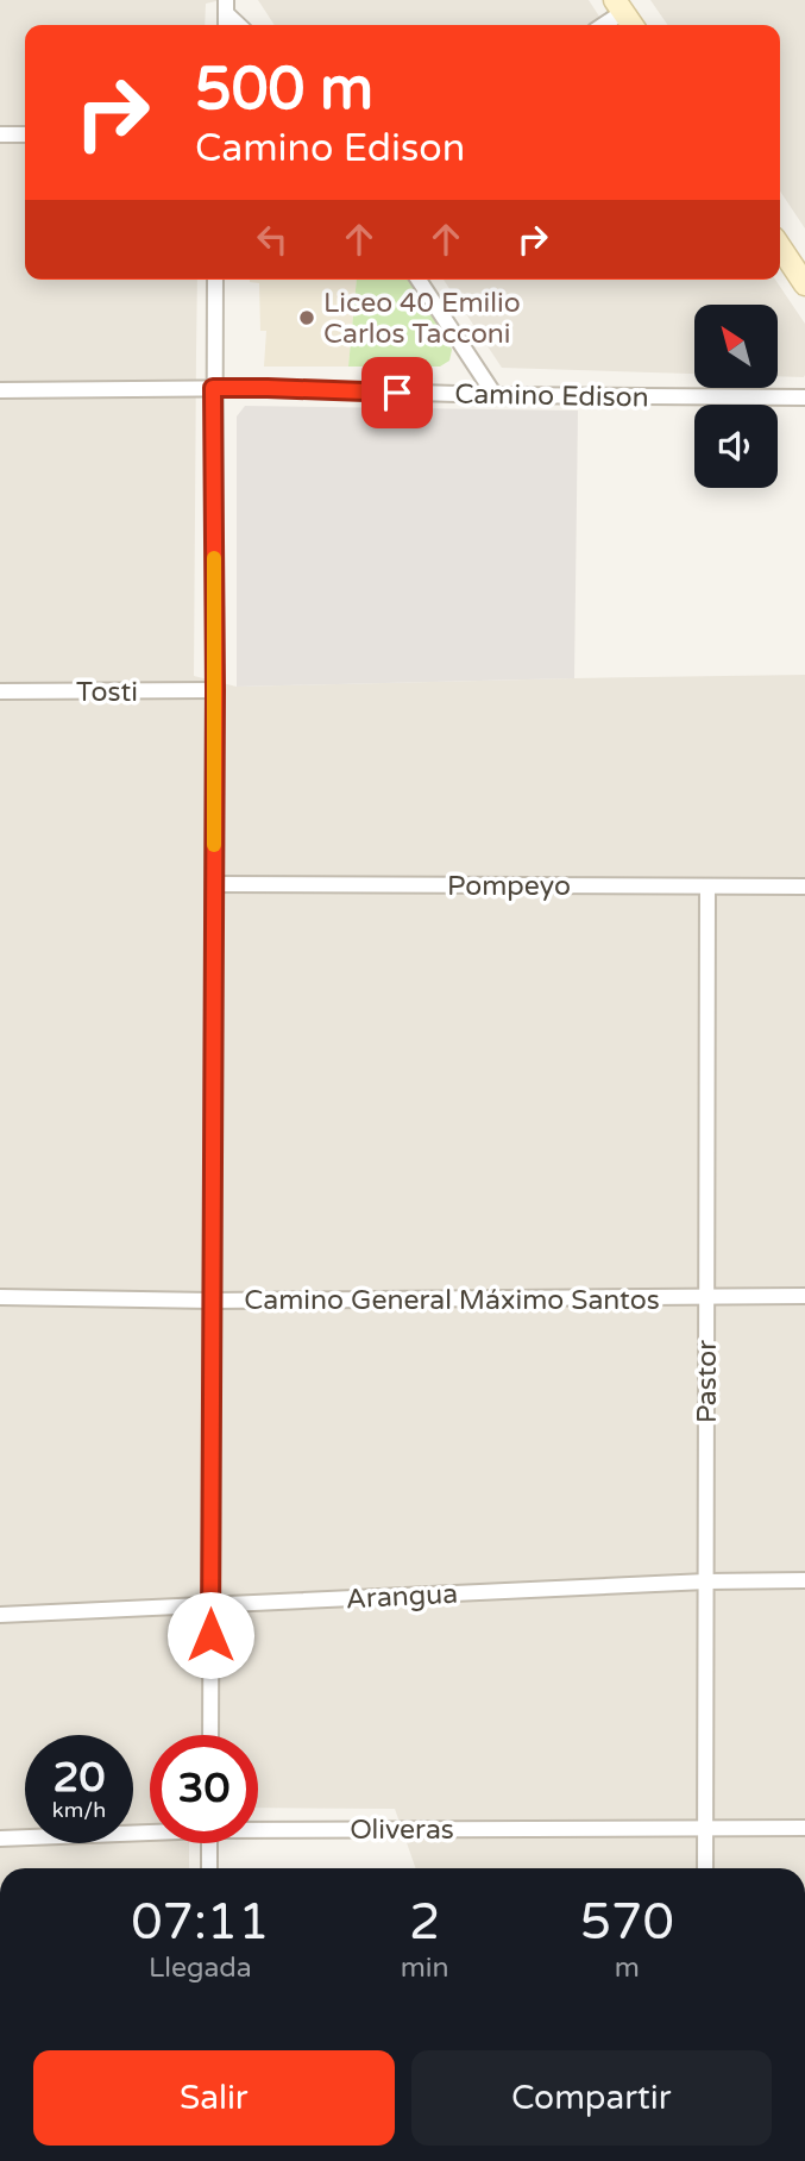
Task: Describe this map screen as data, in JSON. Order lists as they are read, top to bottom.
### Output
{
  "streets": {
    "street": [
      "Camino Edison",
      "Tosti",
      "Pompeyo",
      "Camino General Máximo Santos",
      "Pastor",
      "Arangua",
      "Oliveras"
    ]
  },
  "crossings": [
    ["Pompeyo", "Pastor"],
    ["Camino General Máximo Santos", "Pastor"],
    ["Pastor", "Arangua"],
    ["Pastor", "Oliveras"]
  ],
  "places": ["Liceo 40 Emilio Carlos Tacconi"],
  "north": "top left",
  "page": {
    "turn": ["500 m", "Camino Edison"],
    "speed": "20 km/h",
    "limit": "30",
    "eta": [
      "07:11",
      "Llegada",
      "2",
      "min",
      "570",
      "m"
    ],
    "buttons": ["Salir", "Compartir"]
  }
}
